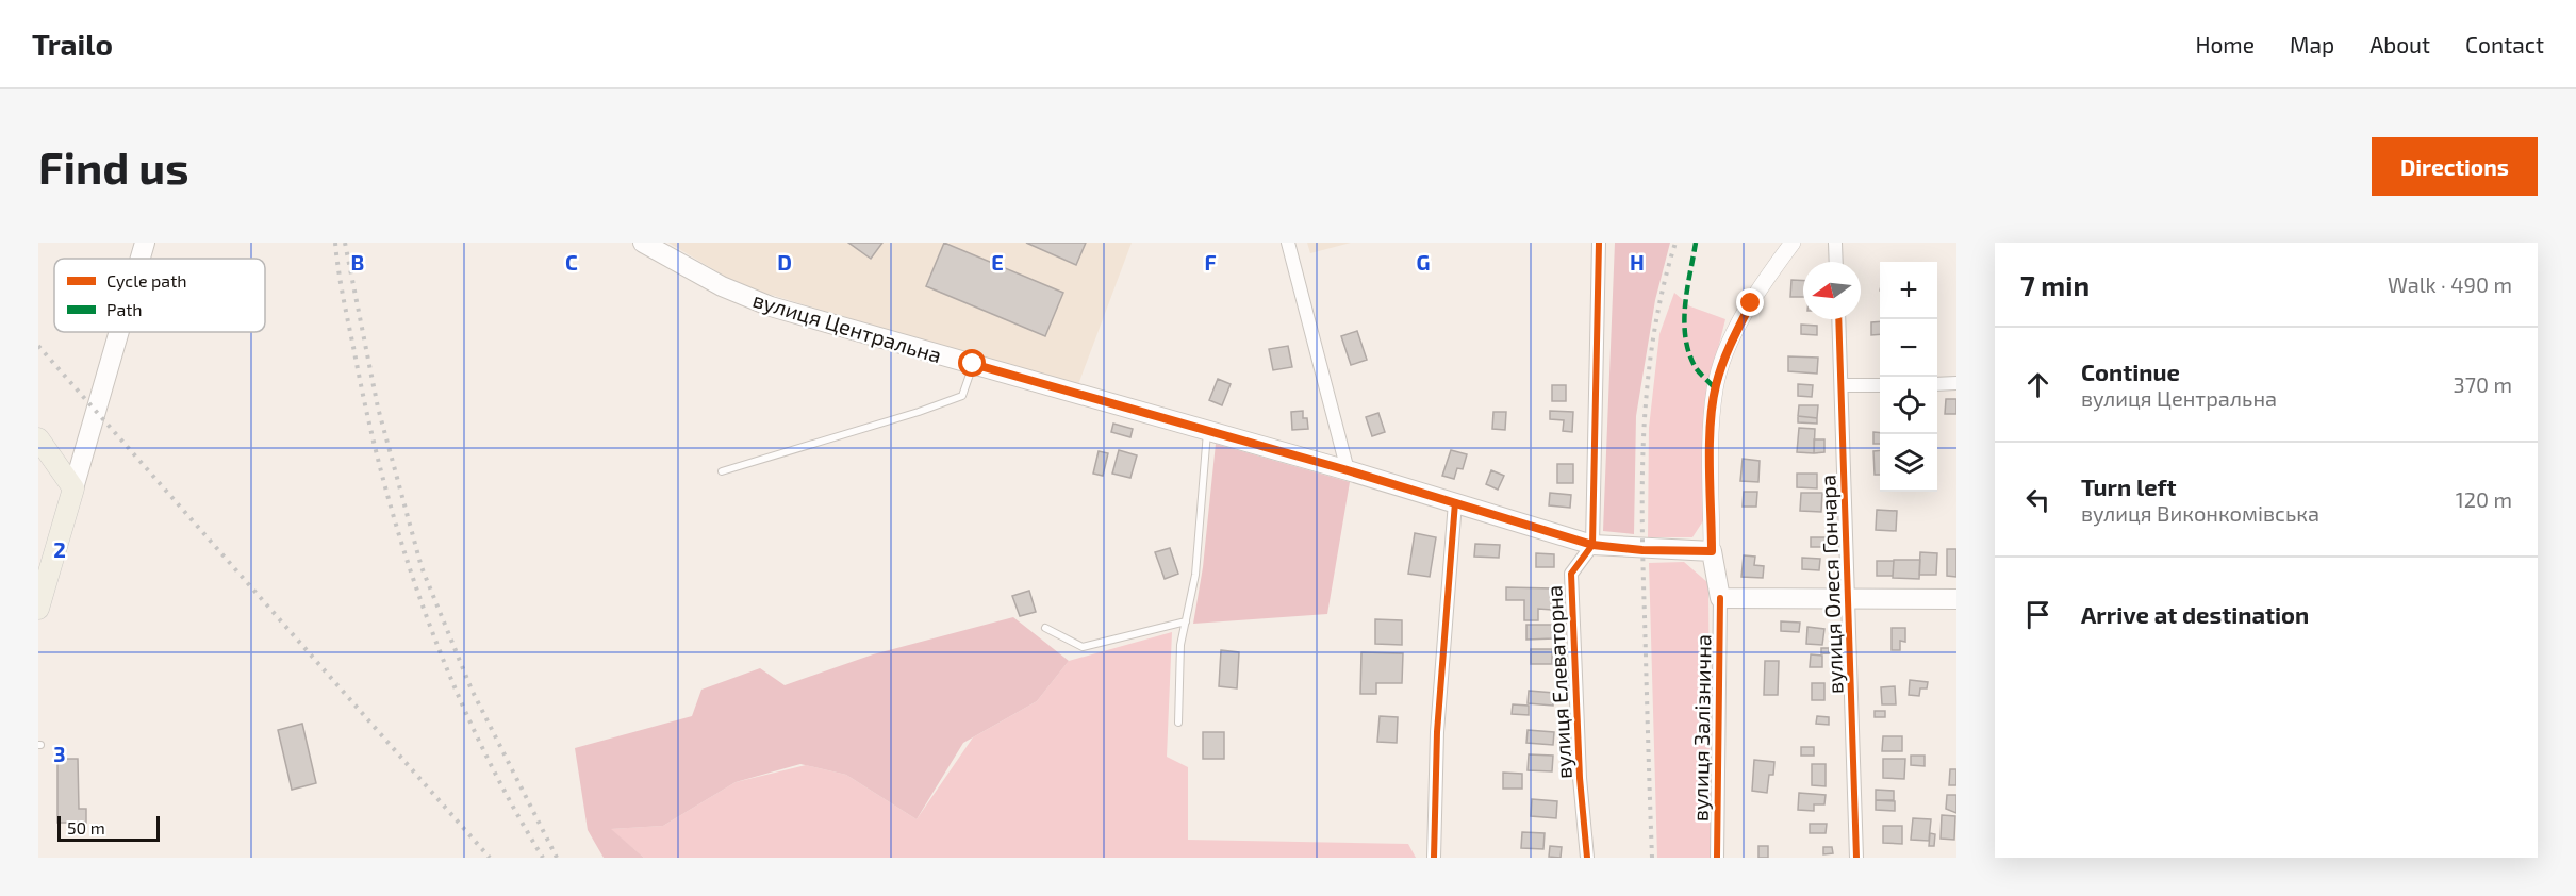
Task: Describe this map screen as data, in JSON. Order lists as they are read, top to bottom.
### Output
{
  "streets": {
    "main road": ["вулиця Центральна"],
    "street": ["вулиця Олеся Гончара", "вулиця Елеваторна", "вулиця Залізнична"]
  },
  "crossings": [
    ["вулиця Центральна", "вулиця Елеваторна"]
  ],
  "legend": ["Cycle path", "Path"],
  "scale_bar": "50 m",
  "north": "left",
  "page": {
    "header": "Trailo",
    "nav": [
      "Home",
      "Map",
      "About",
      "Contact"
    ],
    "buttons": "Directions",
    "title": "Find us",
    "heading": ["7 min", "Walk · 490 m"],
    "map_buttons": ["+", "−"],
    "list": [
      ["Continue", "вулиця Центральна", "370 m"],
      ["Turn left", "вулиця Виконкомівська", "120 m"],
      "Arrive at destination"
    ],
    "scale": "50 m"
  },
  "grid": {
    "columns": [
      "B",
      "C",
      "D",
      "E",
      "F",
      "G",
      "H"
    ],
    "rows": ["2", "3"]
  }
}
